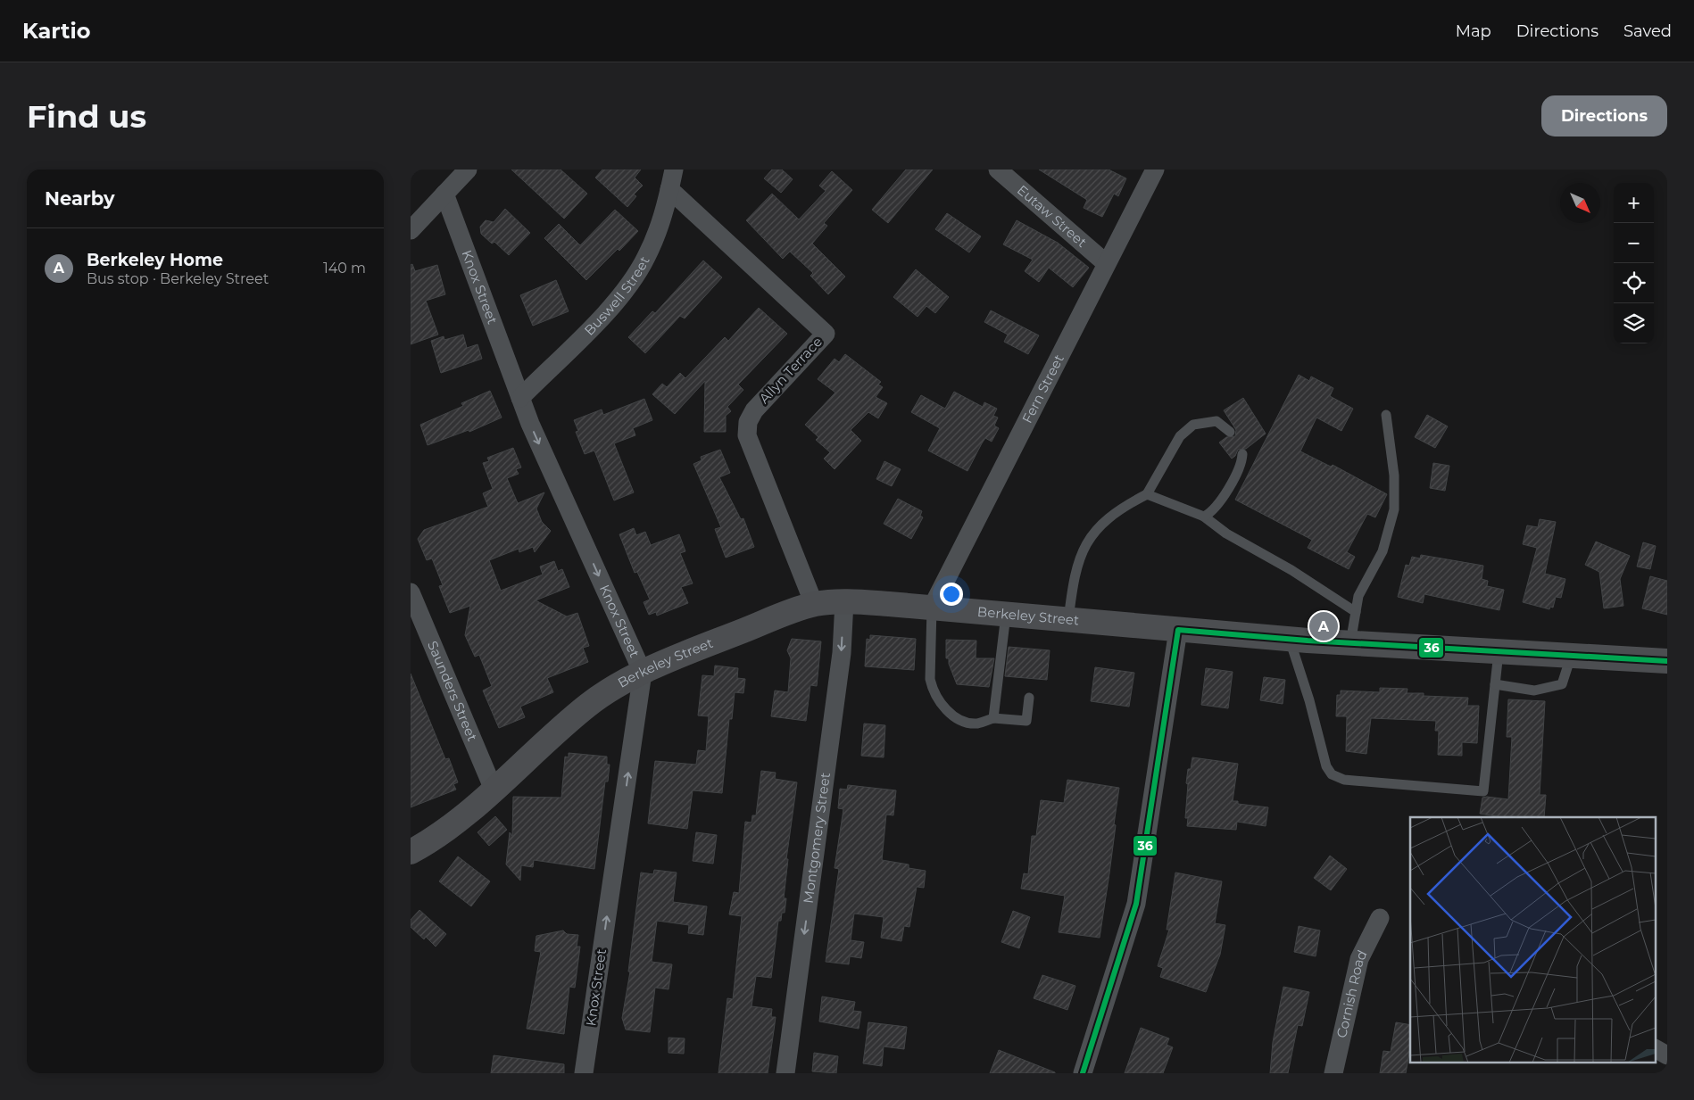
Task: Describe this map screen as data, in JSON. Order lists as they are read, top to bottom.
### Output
{
  "streets": {
    "street": [
      "Eutaw Street",
      "Knox Street",
      "Buswell Street",
      "Allyn Terrace",
      "Fern Street",
      "Berkeley Street",
      "Saunders Street",
      "Montgomery Street",
      "Cornish Road"
    ]
  },
  "crossings": [
    ["Eutaw Street", "Fern Street"],
    ["Knox Street", "Buswell Street"],
    ["Knox Street", "Berkeley Street"],
    ["Buswell Street", "Allyn Terrace"],
    ["Allyn Terrace", "Berkeley Street"],
    ["Fern Street", "Berkeley Street"],
    ["Berkeley Street", "Saunders Street"],
    ["Berkeley Street", "Montgomery Street"]
  ],
  "one_way": ["Montgomery Street"],
  "lines": ["transit line 36"],
  "north": "bottom right",
  "page": {
    "header": "Kartio",
    "nav": ["Map", "Directions", "Saved"],
    "buttons": "Directions",
    "title": "Find us",
    "heading": "Nearby",
    "map_buttons": ["+", "−"],
    "list": [
      {
        "mark": "A",
        "name": "Berkeley Home",
        "note": "Bus stop · Berkeley Street",
        "value": "140 m"
      }
    ],
    "pins": "A"
  }
}
